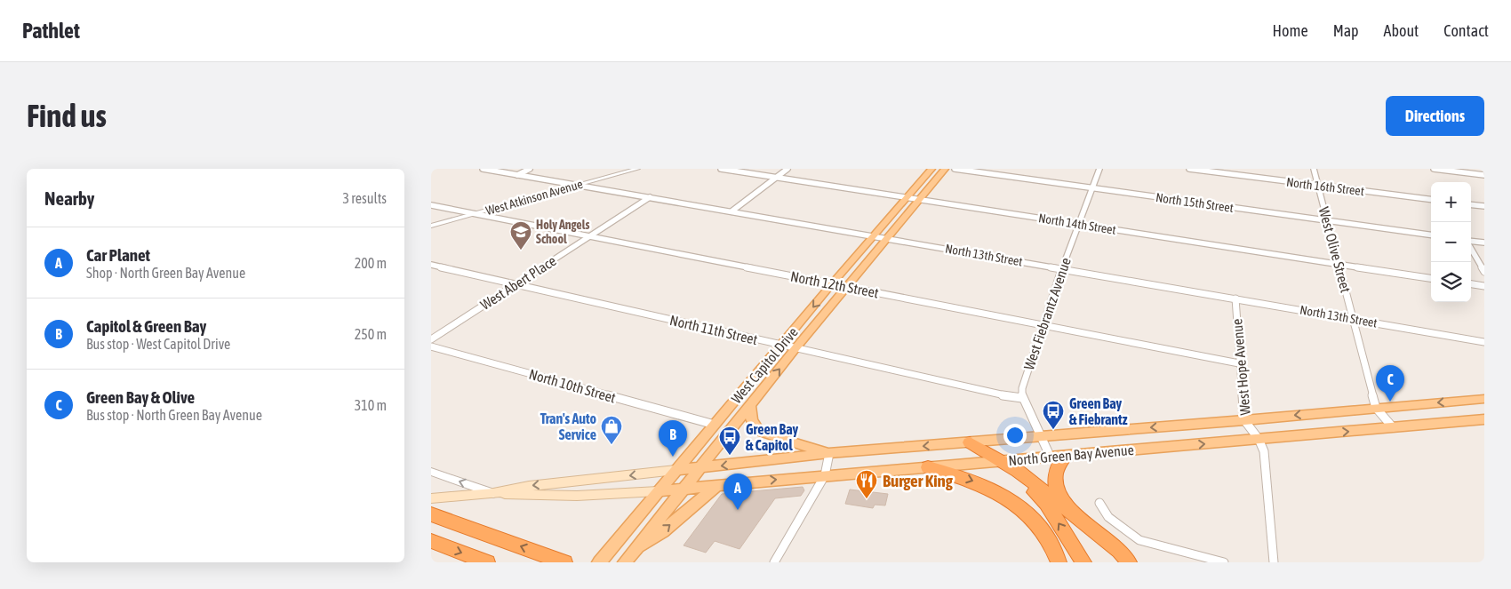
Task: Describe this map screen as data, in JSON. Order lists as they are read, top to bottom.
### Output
{
  "streets": {
    "main road": ["West Capitol Drive", "North Green Bay Avenue"],
    "street": [
      "North 16th Street",
      "West Atkinson Avenue",
      "North 15th Street",
      "North 14th Street",
      "West Olive Street",
      "North 13th Street",
      "West Abert Place",
      "North 12th Street",
      "West Fiebrantz Avenue",
      "North 11th Street",
      "West Hope Avenue",
      "North 10th Street"
    ]
  },
  "crossings": [
    ["North 16th Street", "West Olive Street"],
    ["West Atkinson Avenue", "North 13th Street"],
    ["West Atkinson Avenue", "North 12th Street"],
    ["North 15th Street", "West Olive Street"],
    ["North 15th Street", "West Fiebrantz Avenue"],
    ["North 14th Street", "West Olive Street"],
    ["North 14th Street", "West Fiebrantz Avenue"],
    ["North 14th Street", "West Capitol Drive"],
    ["West Olive Street", "North 13th Street"],
    ["West Olive Street", "North Green Bay Avenue"],
    ["North 13th Street", "West Abert Place"],
    ["North 13th Street", "West Fiebrantz Avenue"],
    ["North 13th Street", "West Capitol Drive"],
    ["North 13th Street", "West Hope Avenue"],
    ["West Abert Place", "North 12th Street"],
    ["West Abert Place", "North 11th Street"],
    ["North 12th Street", "West Fiebrantz Avenue"],
    ["North 12th Street", "West Capitol Drive"],
    ["North 12th Street", "West Hope Avenue"],
    ["West Fiebrantz Avenue", "North 11th Street"],
    ["North 11th Street", "West Capitol Drive"],
    ["West Capitol Drive", "North 10th Street"],
    ["West Capitol Drive", "North Green Bay Avenue"],
    ["West Hope Avenue", "North Green Bay Avenue"]
  ],
  "places": {
    "school or university": ["Holy Angels School"],
    "bus stop": ["Green Bay & Fiebrantz", "Green Bay & Capitol"],
    "shop": ["Tran's Auto Service"],
    "restaurant": ["Burger King"]
  },
  "page": {
    "header": "Pathlet",
    "nav": [
      "Home",
      "Map",
      "About",
      "Contact"
    ],
    "buttons": "Directions",
    "title": "Find us",
    "heading": ["Nearby", "3 results"],
    "map_buttons": ["+", "−"],
    "list": [
      {
        "mark": "A",
        "name": "Car Planet",
        "note": "Shop · North Green Bay Avenue",
        "value": "200 m"
      },
      {
        "mark": "B",
        "name": "Capitol & Green Bay",
        "note": "Bus stop · West Capitol Drive",
        "value": "250 m"
      },
      {
        "mark": "C",
        "name": "Green Bay & Olive",
        "note": "Bus stop · North Green Bay Avenue",
        "value": "310 m"
      }
    ],
    "pins": ["C", "B", "A"]
  }
}
